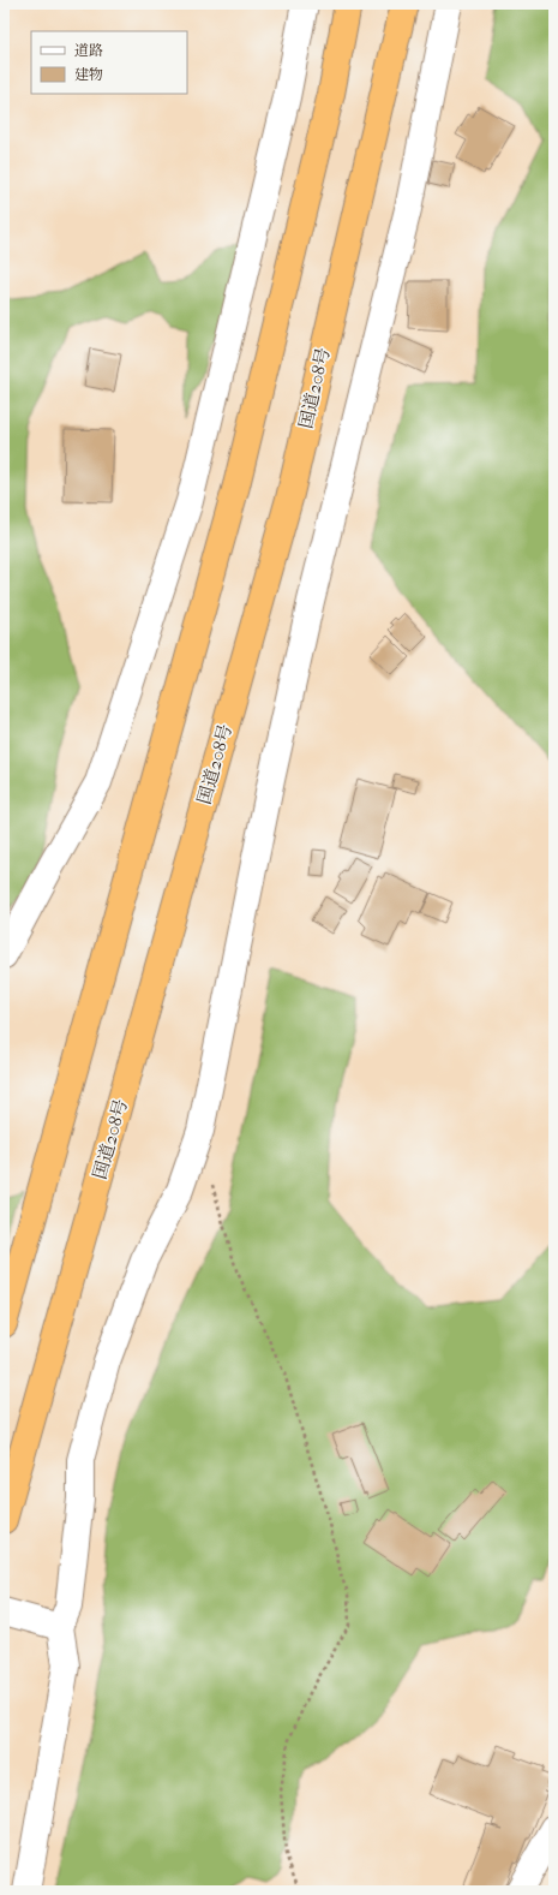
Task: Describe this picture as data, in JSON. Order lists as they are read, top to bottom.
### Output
{
  "streets": {
    "highway": ["国道208号"]
  },
  "legend": ["道路", "建物"]
}
